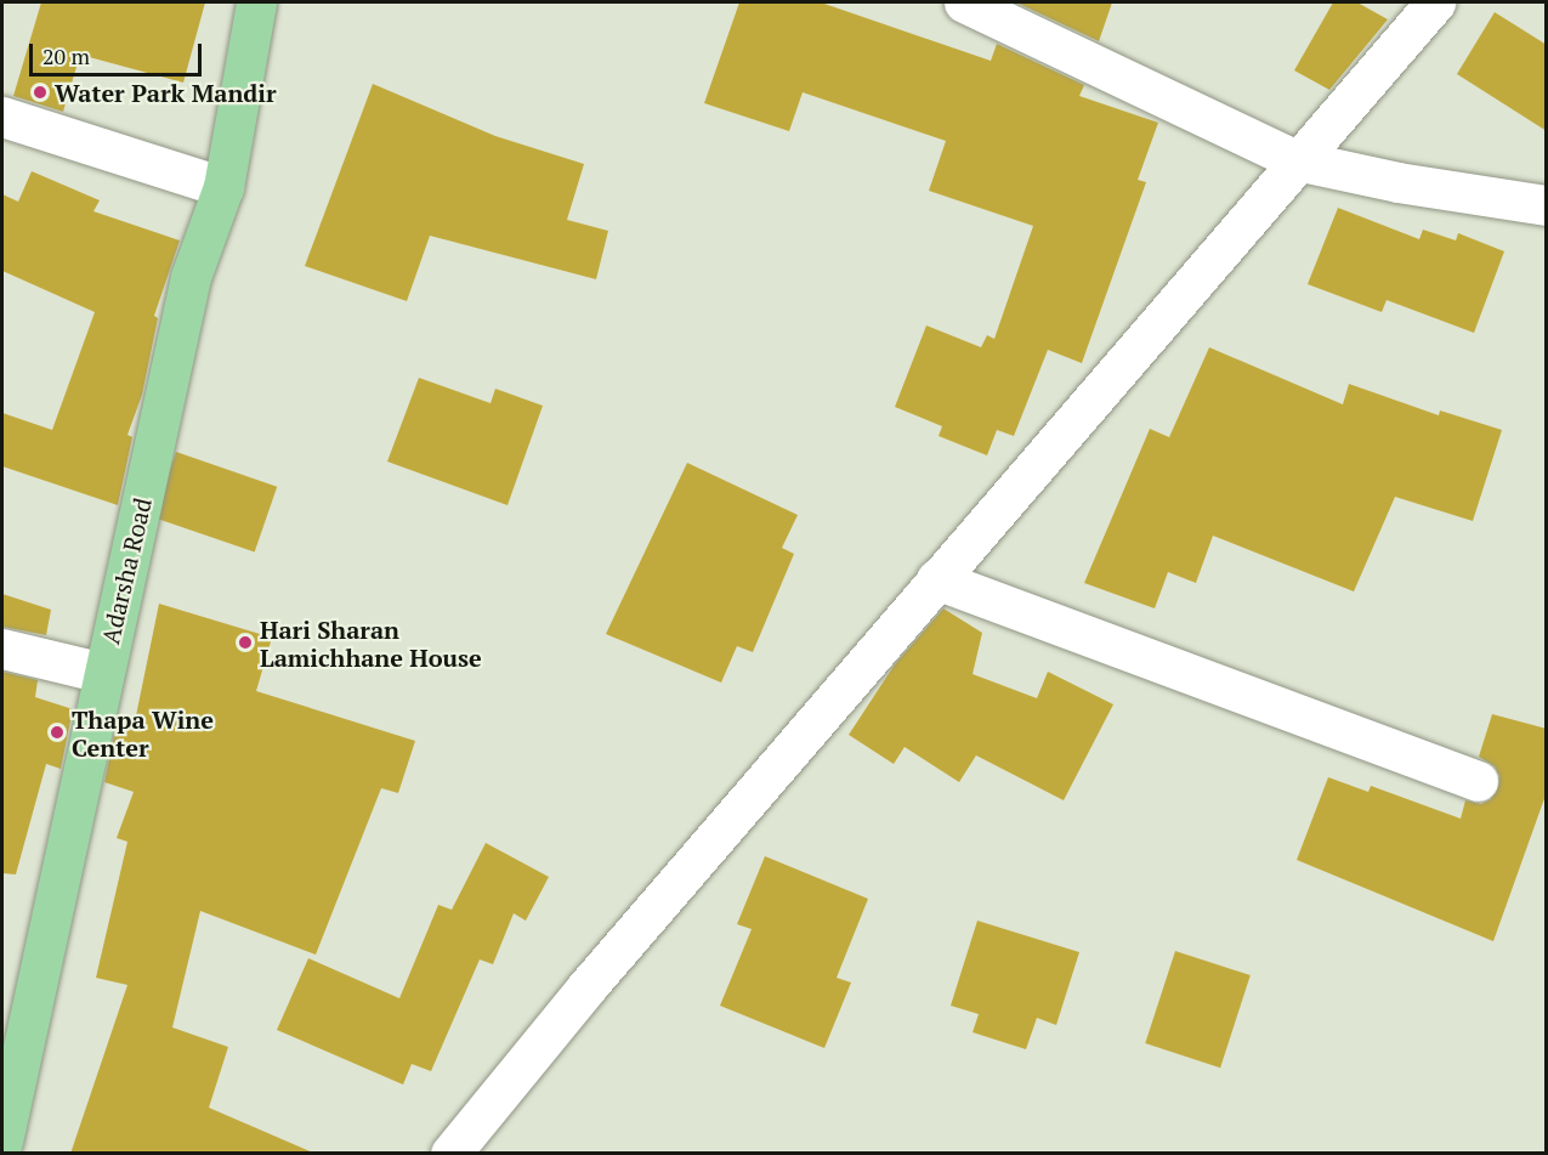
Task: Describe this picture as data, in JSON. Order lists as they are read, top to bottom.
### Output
{
  "streets": {
    "main road": ["Adarsha Road"]
  },
  "places": ["Water Park Mandir", "Hari Sharan Lamichhane House", "Thapa Wine Center"],
  "scale_bar": "20 m"
}
